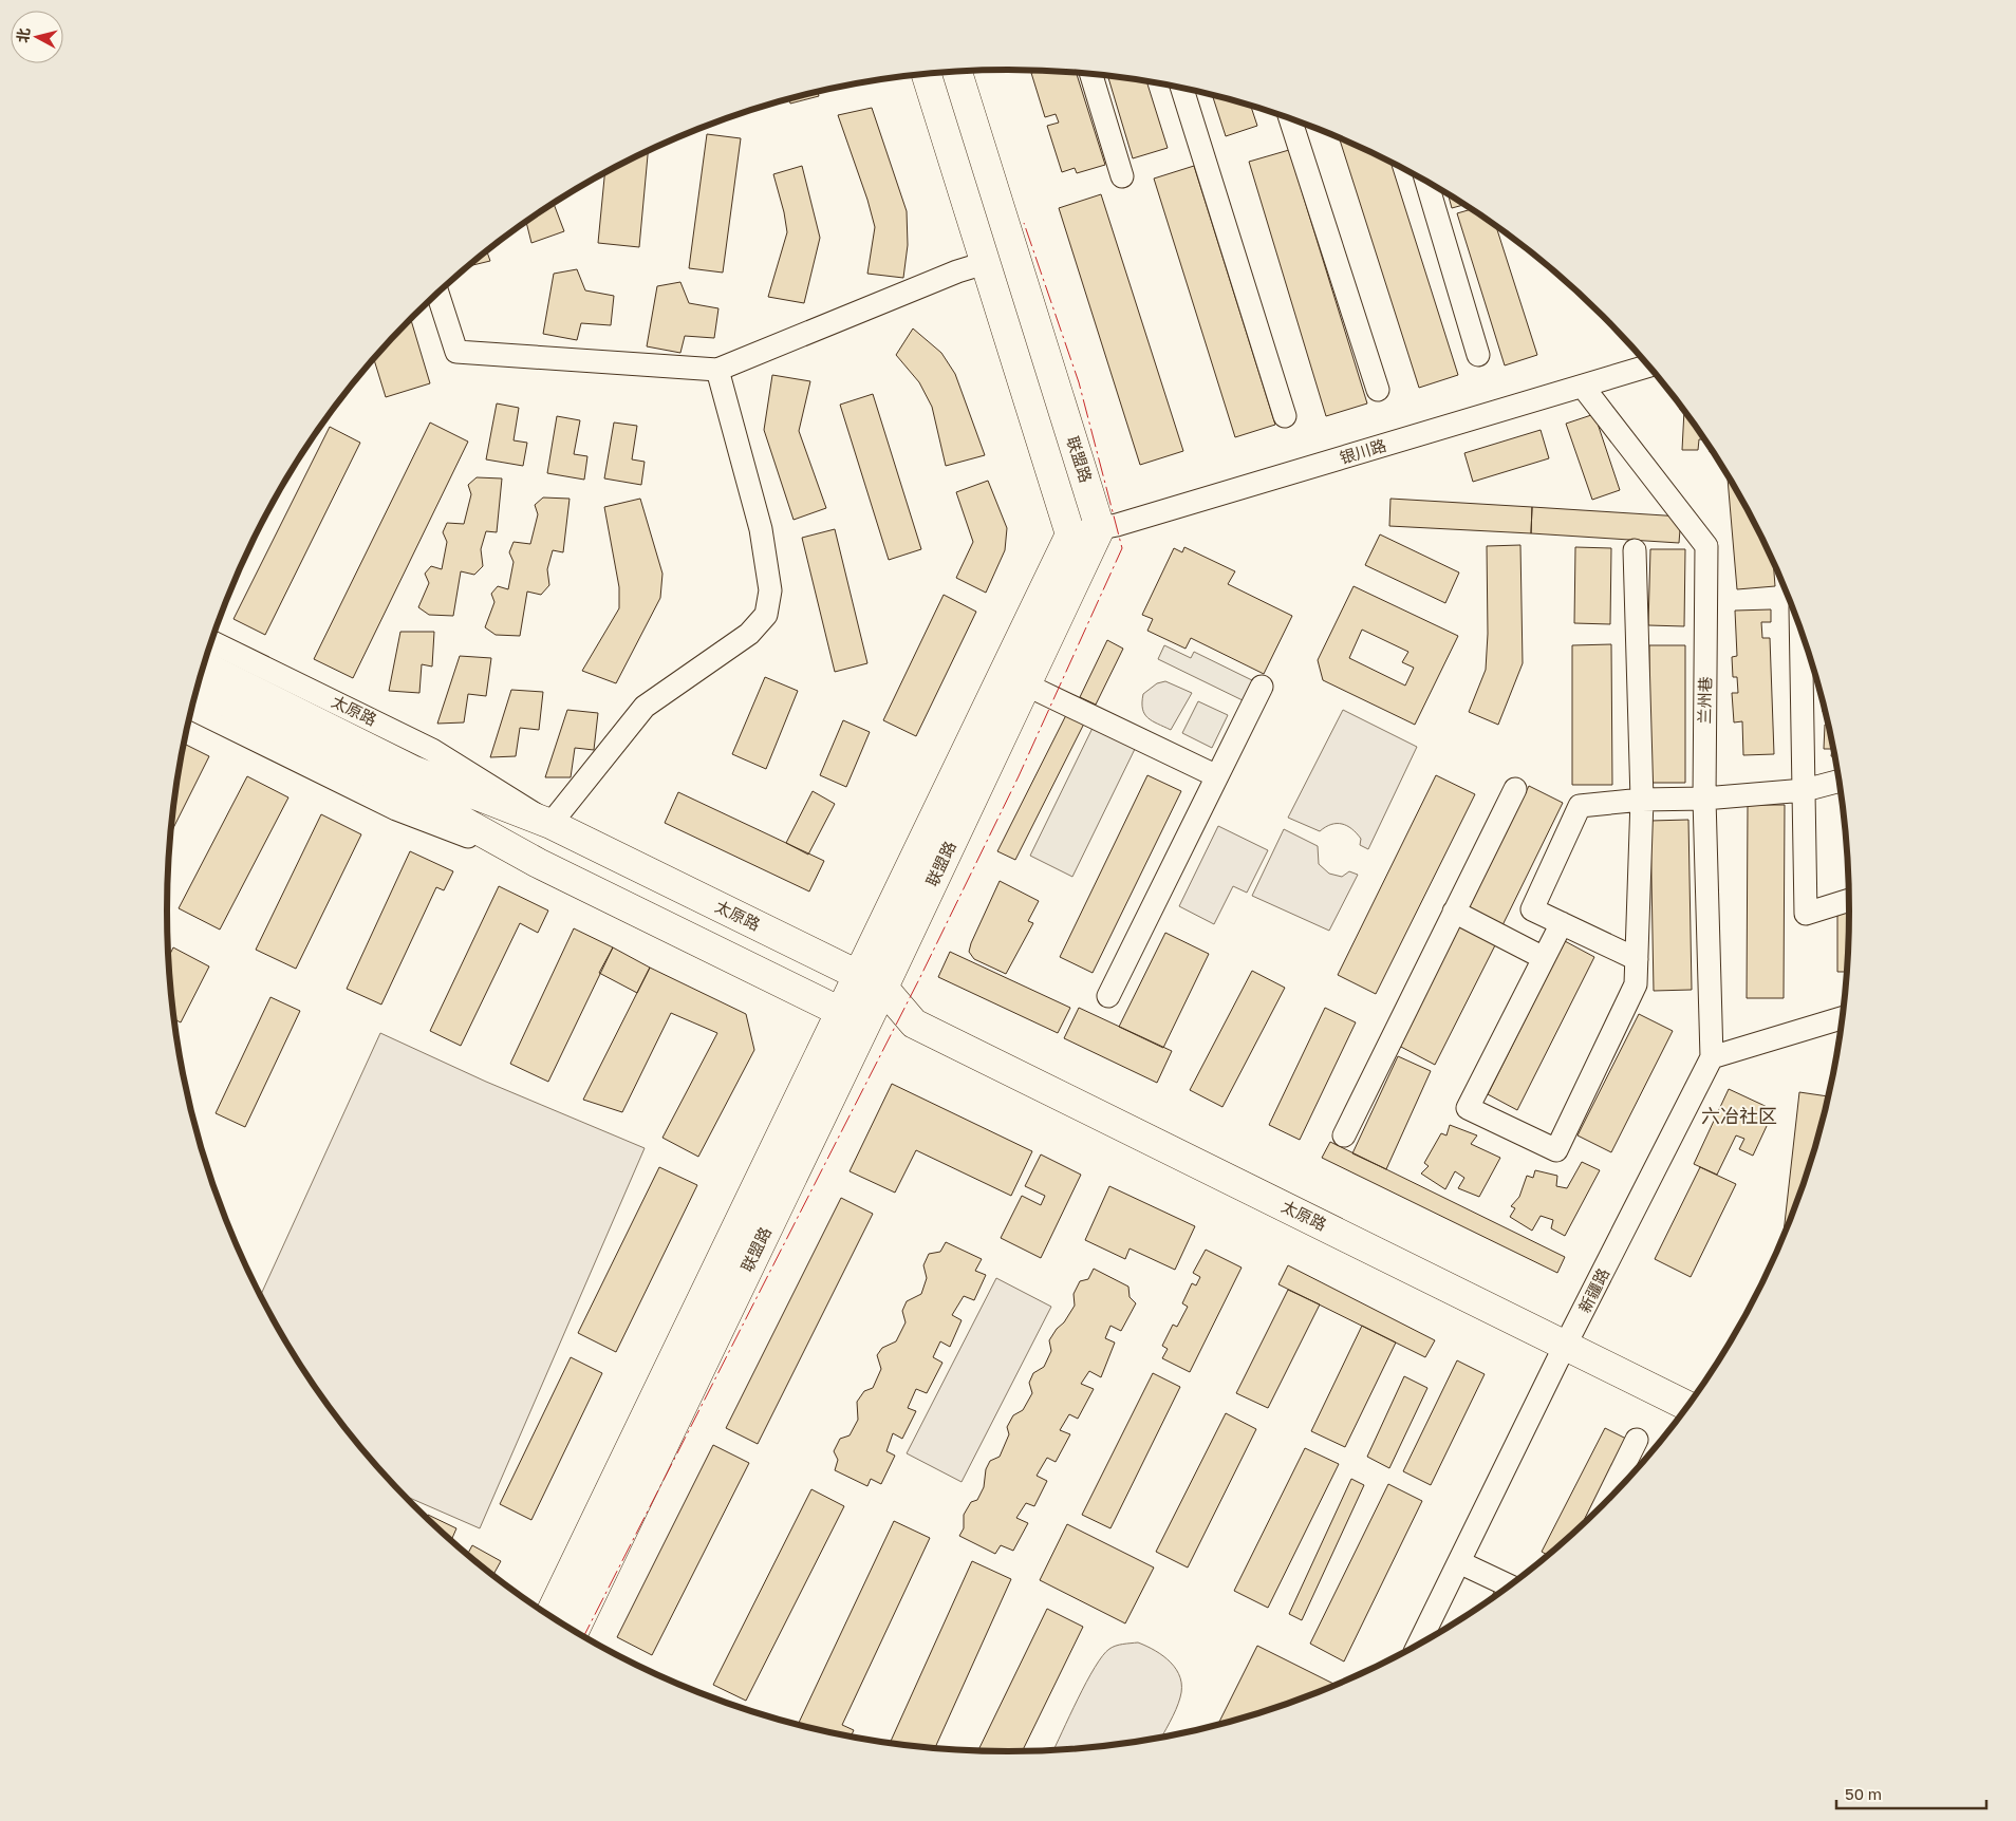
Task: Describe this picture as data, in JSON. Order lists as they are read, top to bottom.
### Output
{
  "streets": {
    "main road": ["联盟路", "太原路"],
    "street": ["银川路", "兰州巷", "新疆路"]
  },
  "crossings": [
    ["银川路", "联盟路"],
    ["银川路", "兰州巷"],
    ["联盟路", "太原路"],
    ["兰州巷", "新疆路"],
    ["太原路", "新疆路"]
  ],
  "districts": ["六冶社区"],
  "scale_bar": "50 m",
  "north": "left"
}
